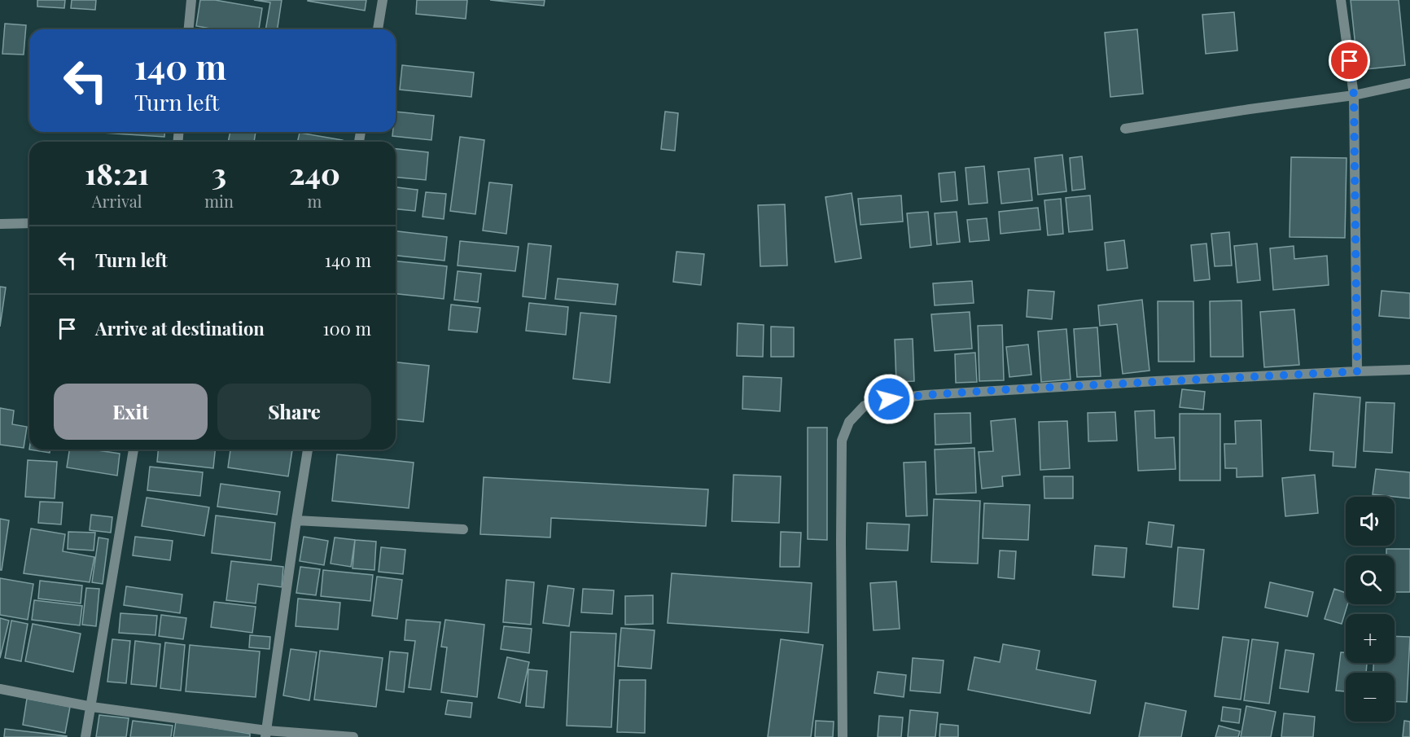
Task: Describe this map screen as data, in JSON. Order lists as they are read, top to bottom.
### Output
{
  "page": {
    "turn": ["140 m", "Turn left"],
    "eta": [
      "18:21",
      "Arrival",
      "3",
      "min",
      "240",
      "m"
    ],
    "list": [
      {
        "name": "Turn left",
        "value": "140 m"
      },
      {
        "name": "Arrive at destination",
        "value": "100 m"
      }
    ],
    "buttons": ["Exit", "Share"],
    "map_buttons": ["+", "−"]
  }
}
